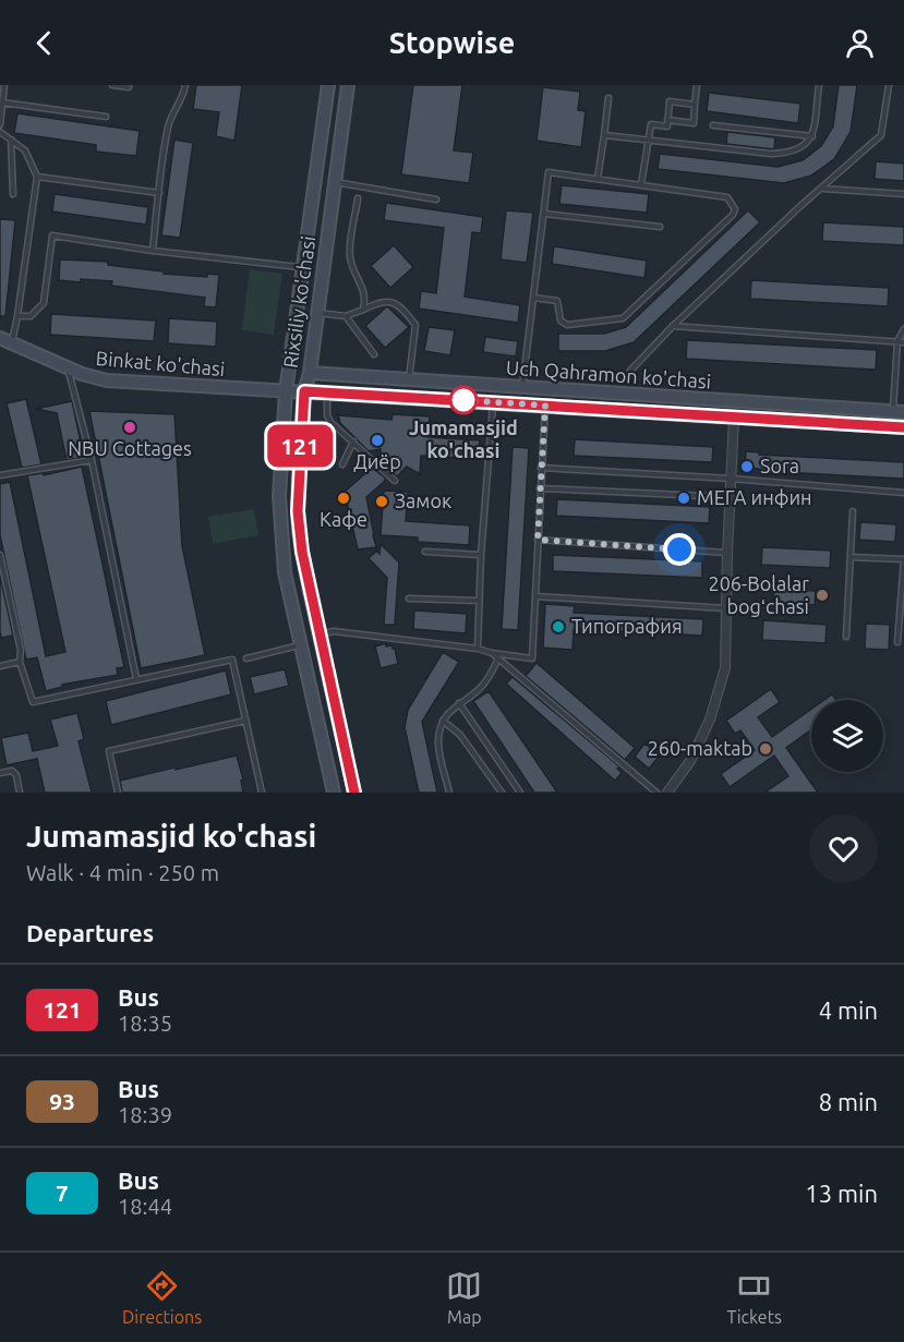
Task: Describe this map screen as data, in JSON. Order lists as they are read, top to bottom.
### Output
{
  "streets": {
    "main road": ["Rixsiliy ko'chasi", "Binkat ko'chasi", "Uch Qahramon ko'chasi"]
  },
  "crossings": [
    ["Rixsiliy ko'chasi", "Binkat ko'chasi"],
    ["Rixsiliy ko'chasi", "Uch Qahramon ko'chasi"],
    ["Binkat ko'chasi", "Uch Qahramon ko'chasi"]
  ],
  "places": [
    "Jumamasjid ko'chasi",
    "NBU Cottages",
    "Диёр",
    "Sora",
    "Кафе",
    "МЕГА инфин",
    "Замок",
    "206-Bolalar bogʻchasi",
    "Типография",
    "260-maktab"
  ],
  "lines": ["bus line 121"],
  "page": {
    "header": "Stopwise",
    "on_map": "121",
    "heading": [
      ["Jumamasjid ko'chasi", "Walk · 4 min · 250 m"],
      "Departures"
    ],
    "list": [
      {
        "mark": "121",
        "name": "Bus",
        "note": "18:35",
        "value": "4 min"
      },
      {
        "mark": "93",
        "name": "Bus",
        "note": "18:39",
        "value": "8 min"
      },
      {
        "mark": "7",
        "name": "Bus",
        "note": "18:44",
        "value": "13 min"
      }
    ],
    "tabs": ["Directions", "Map", "Tickets"]
  }
}
